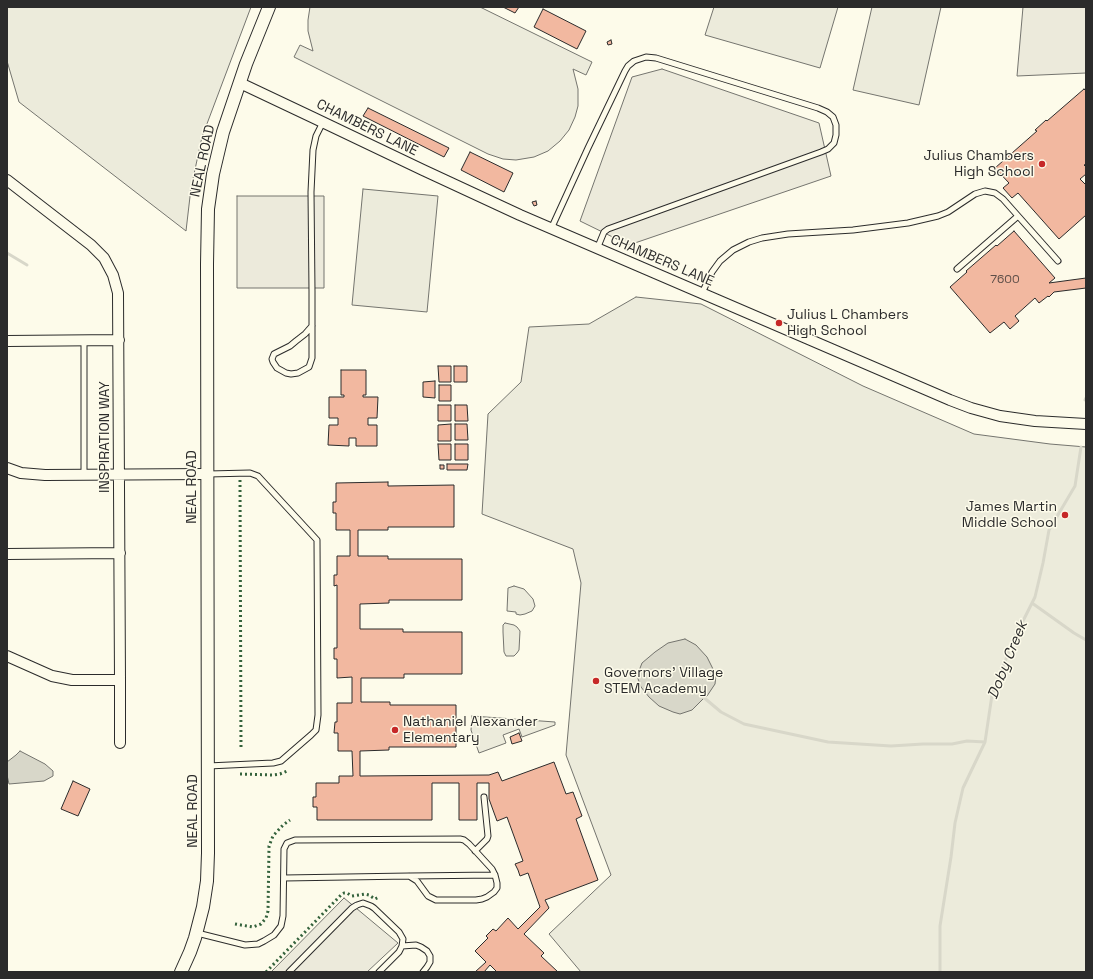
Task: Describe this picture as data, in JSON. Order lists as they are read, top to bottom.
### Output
{
  "streets": {
    "street": ["CHAMBERS LANE", "NEAL ROAD", "INSPIRATION WAY"]
  },
  "crossings": [
    ["CHAMBERS LANE", "NEAL ROAD"]
  ],
  "water": ["Doby Creek"],
  "places": [
    "Julius Chambers High School",
    "Julius L Chambers High School",
    "James Martin Middle School",
    "Governors' Village STEM Academy",
    "Nathaniel Alexander Elementary"
  ],
  "house_numbers": ["7600"]
}
